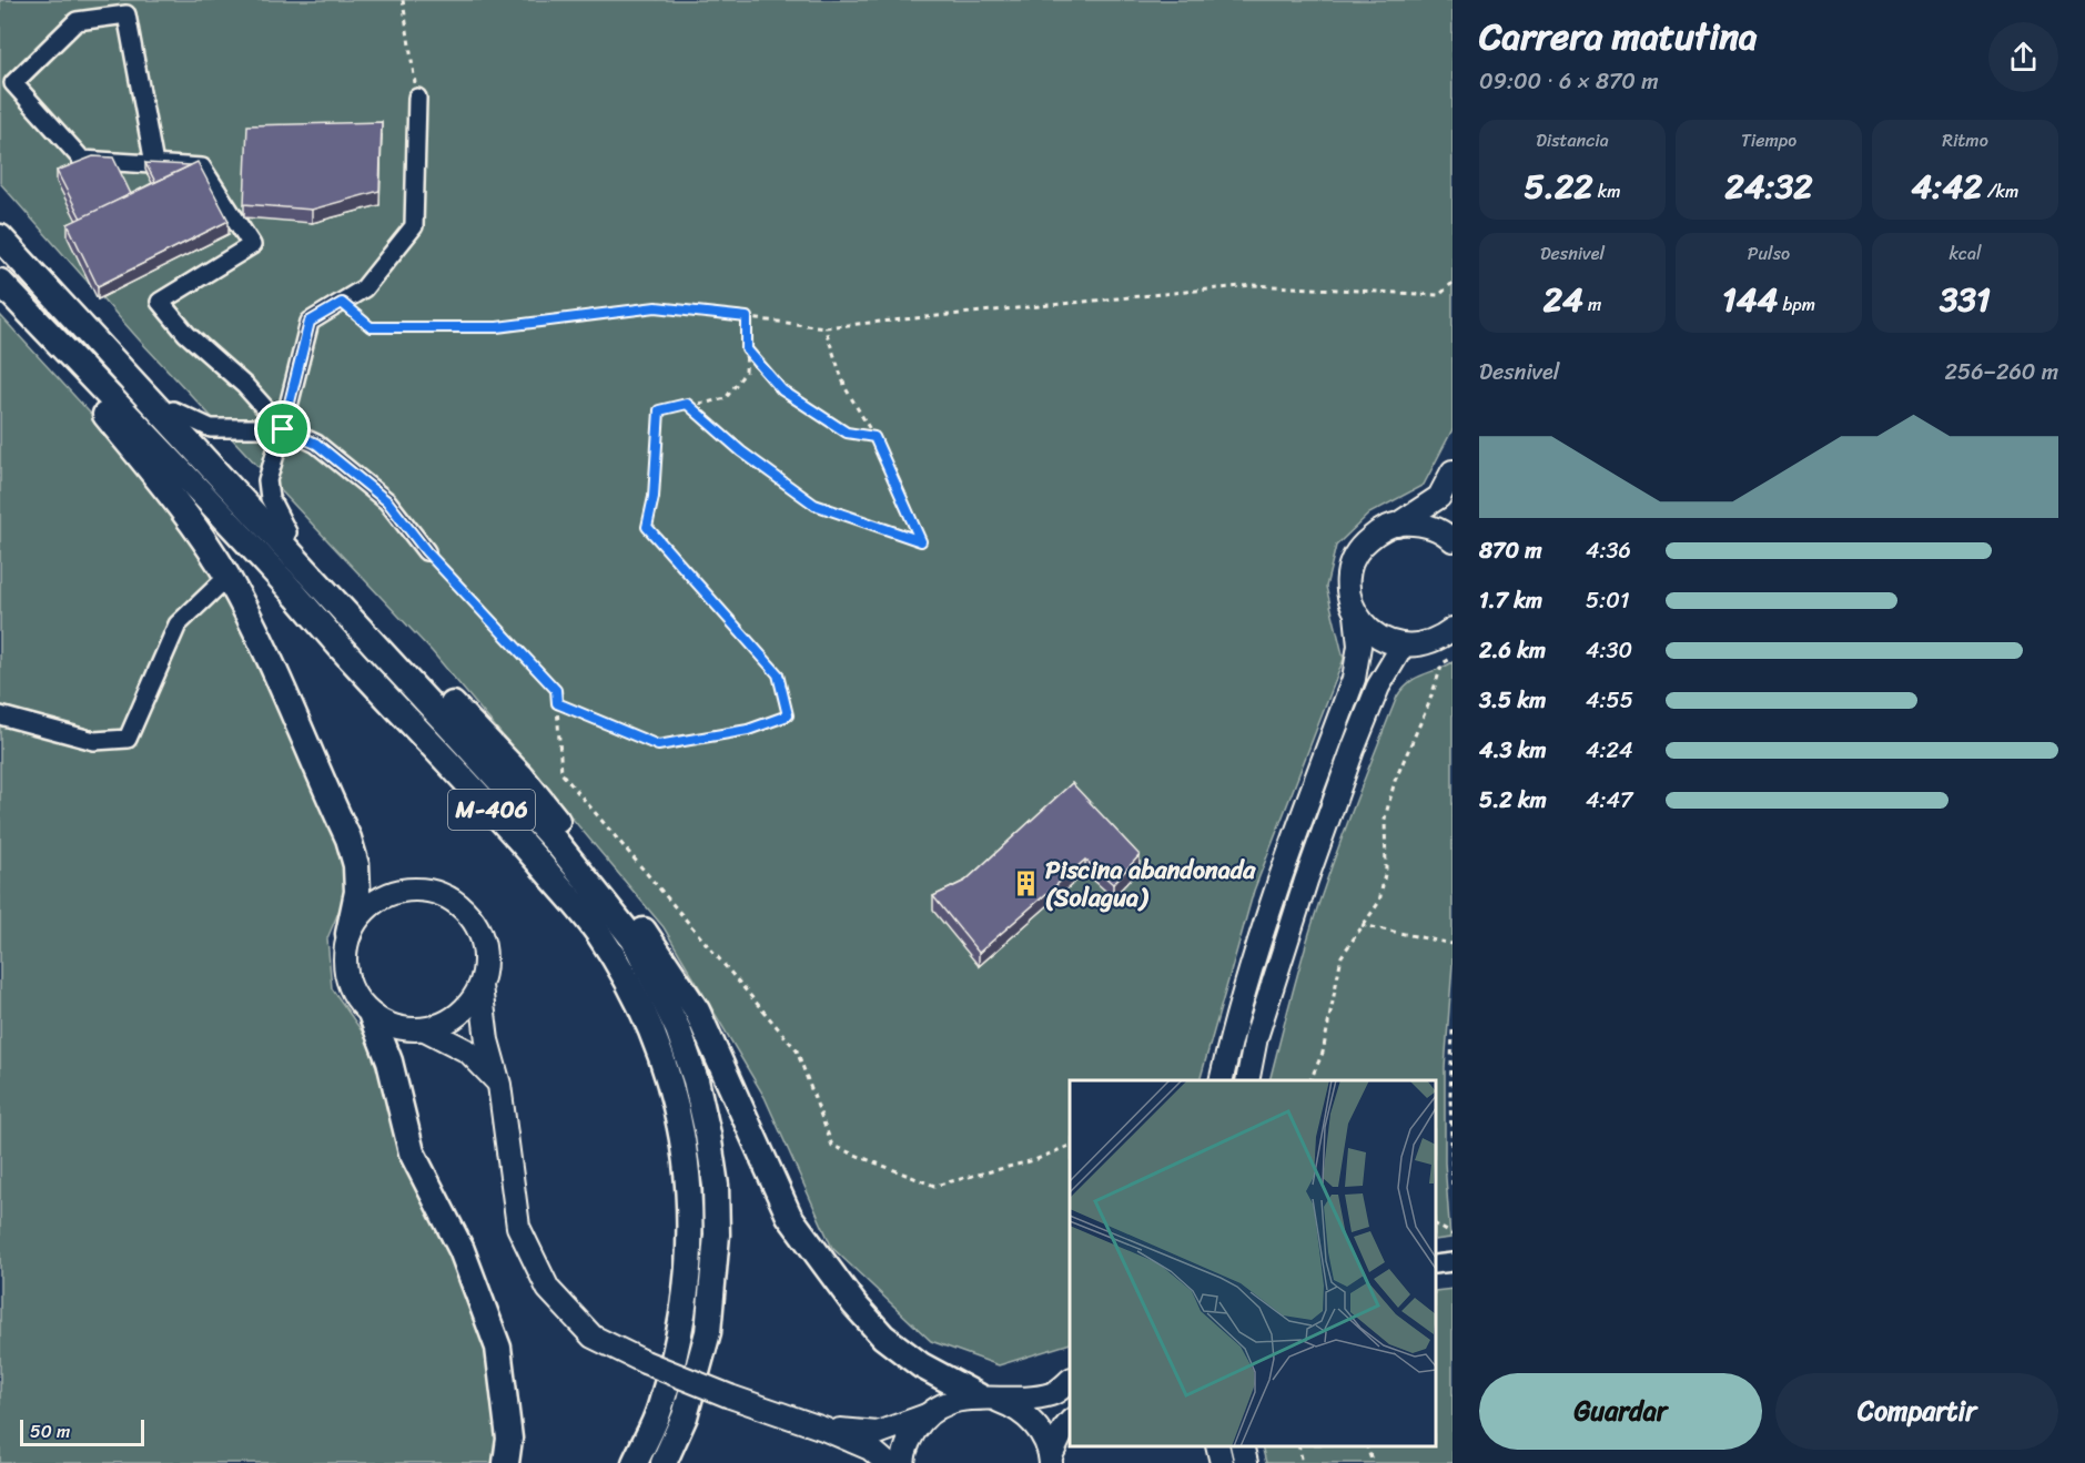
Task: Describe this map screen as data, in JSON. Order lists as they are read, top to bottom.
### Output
{
  "streets": {
    "highway": ["M-406"]
  },
  "places": {
    "building": ["Piscina abandonada (Solagua)"]
  },
  "scale_bar": "50 m",
  "page": {
    "heading": ["Carrera matutina", "09:00 · 6 × 870 m"],
    "stats": [
      ["Distancia", "5.22 km"],
      ["Tiempo", "24:32"],
      ["Ritmo", "4:42 /km"],
      ["Desnivel", "24 m"],
      ["Pulso", "144 bpm"],
      ["kcal", "331"]
    ],
    "chart": ["Desnivel", "256–260 m"],
    "list": [
      {
        "name": "870 m",
        "note": "4:36"
      },
      {
        "name": "1.7 km",
        "note": "5:01"
      },
      {
        "name": "2.6 km",
        "note": "4:30"
      },
      {
        "name": "3.5 km",
        "note": "4:55"
      },
      {
        "name": "4.3 km",
        "note": "4:24"
      },
      {
        "name": "5.2 km",
        "note": "4:47"
      }
    ],
    "buttons": ["Guardar", "Compartir"],
    "scale": "50 m"
  }
}
